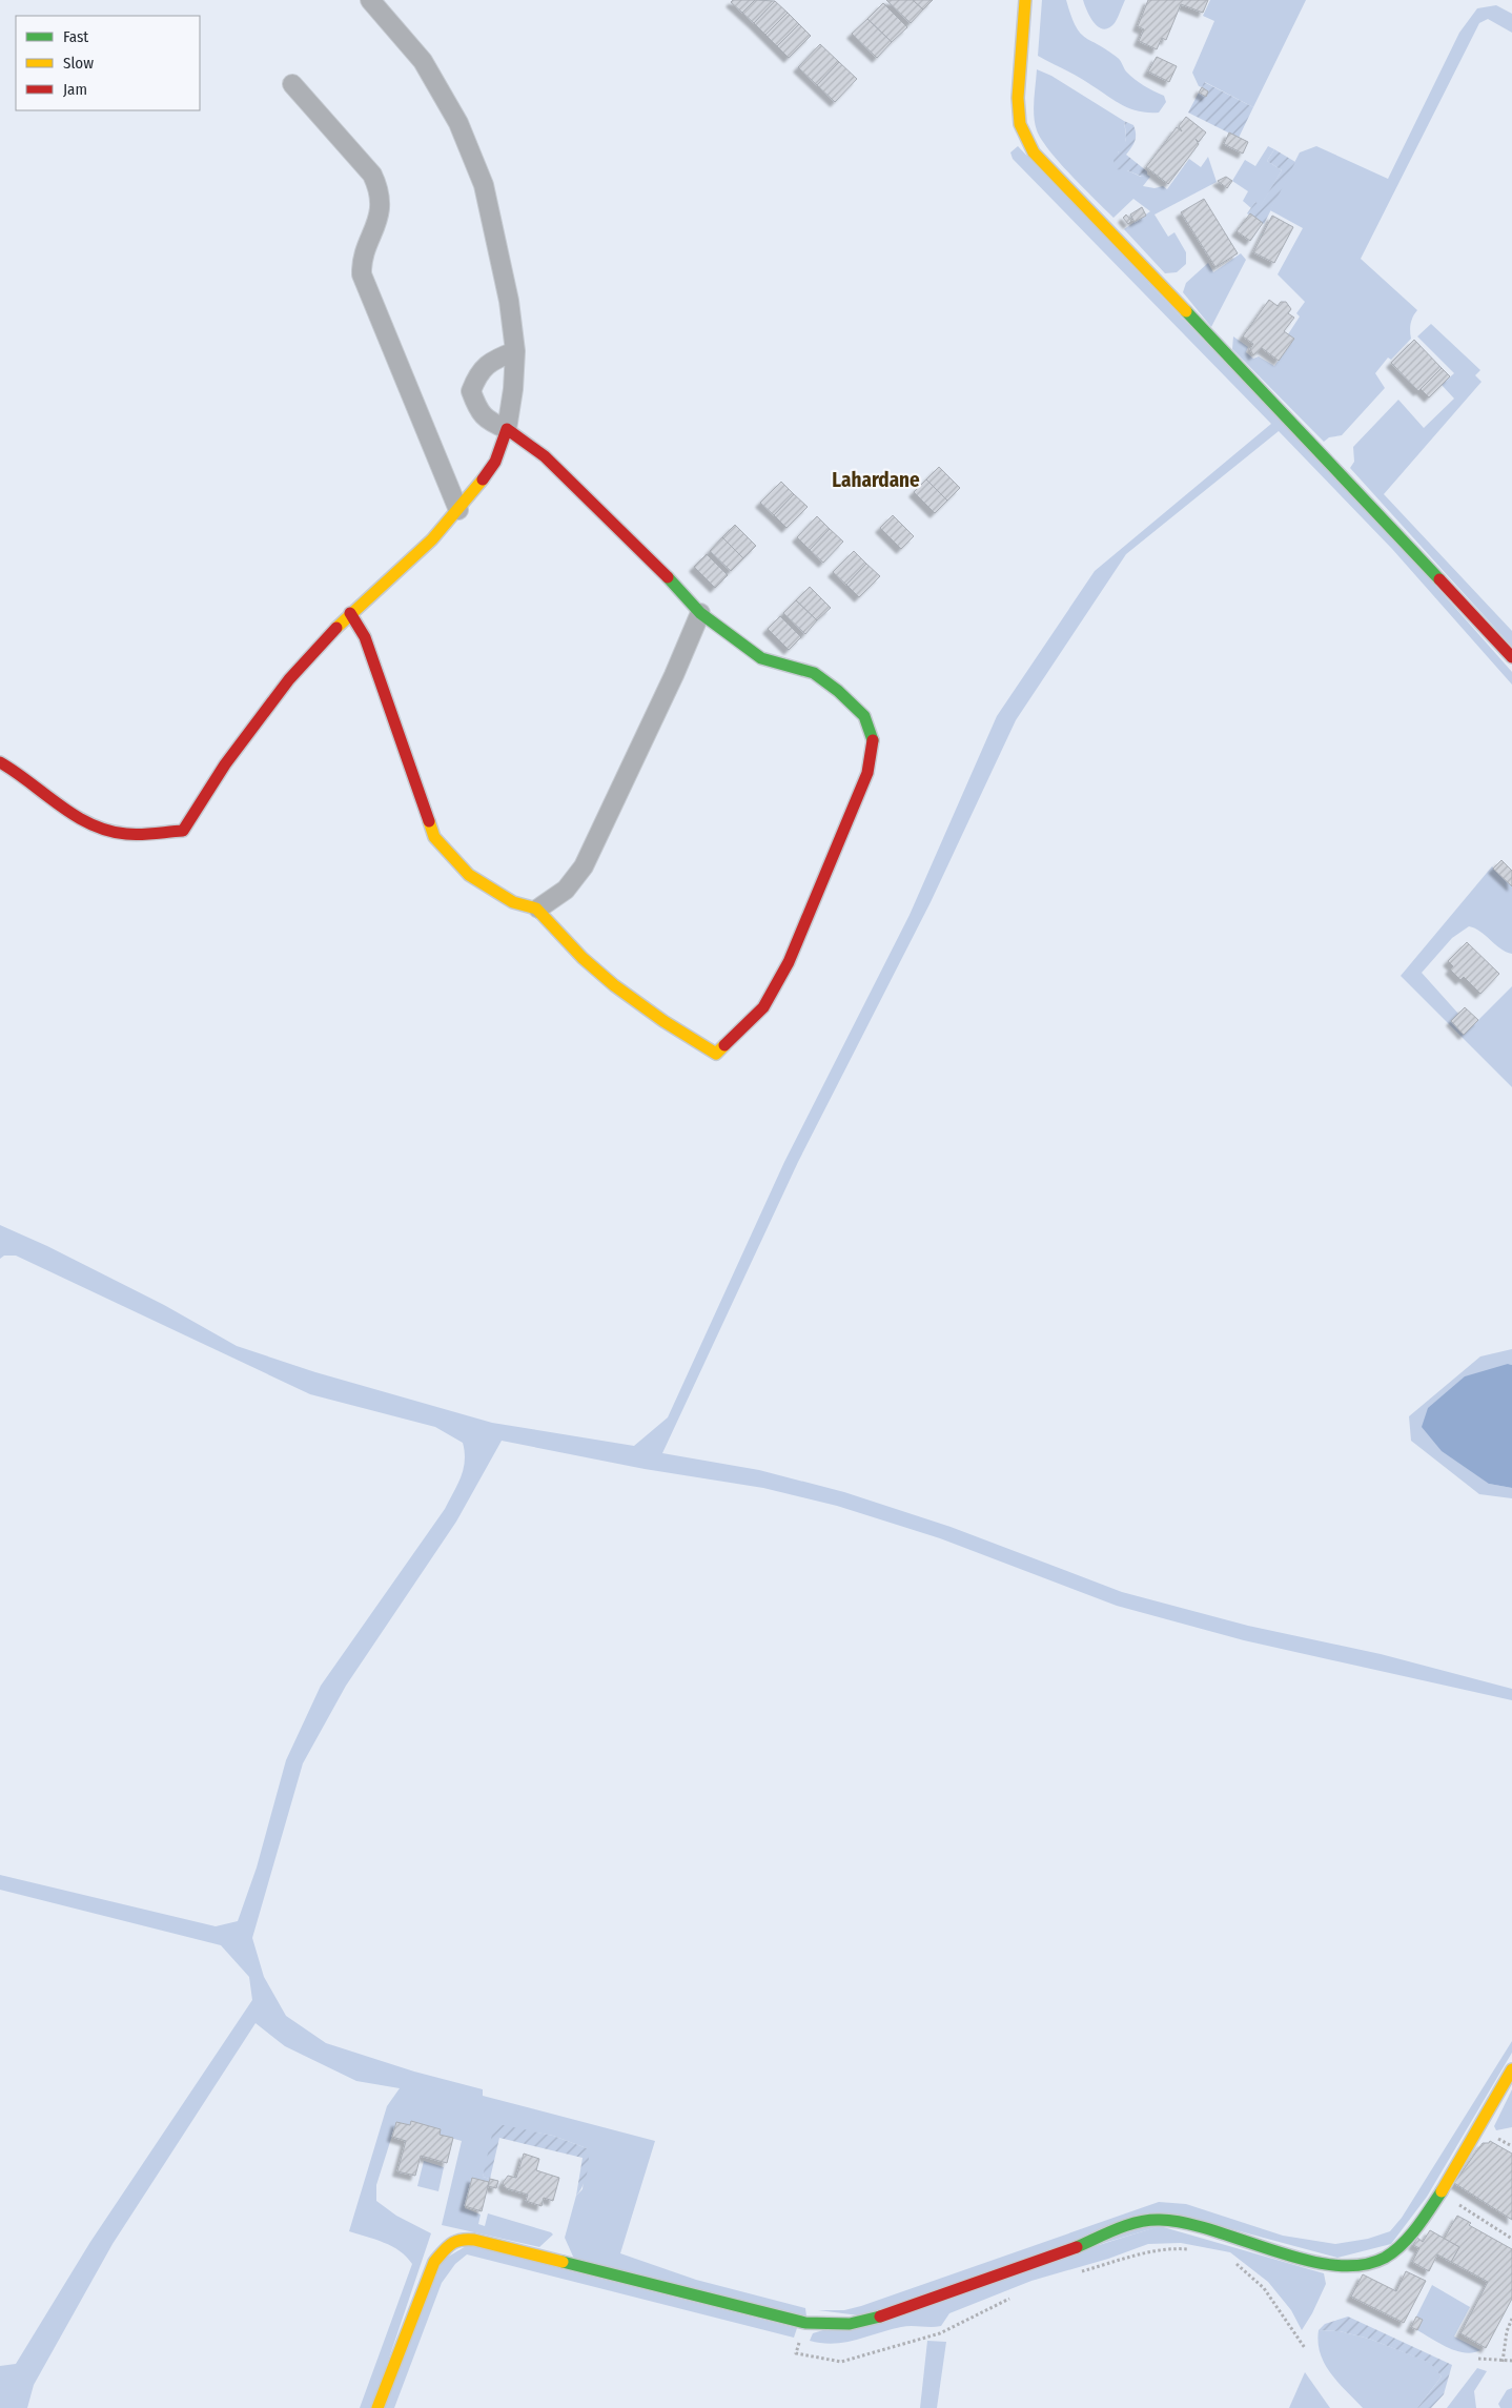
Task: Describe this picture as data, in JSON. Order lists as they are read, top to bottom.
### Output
{
  "districts": ["Lahardane"],
  "legend": ["Fast", "Slow", "Jam"]
}
